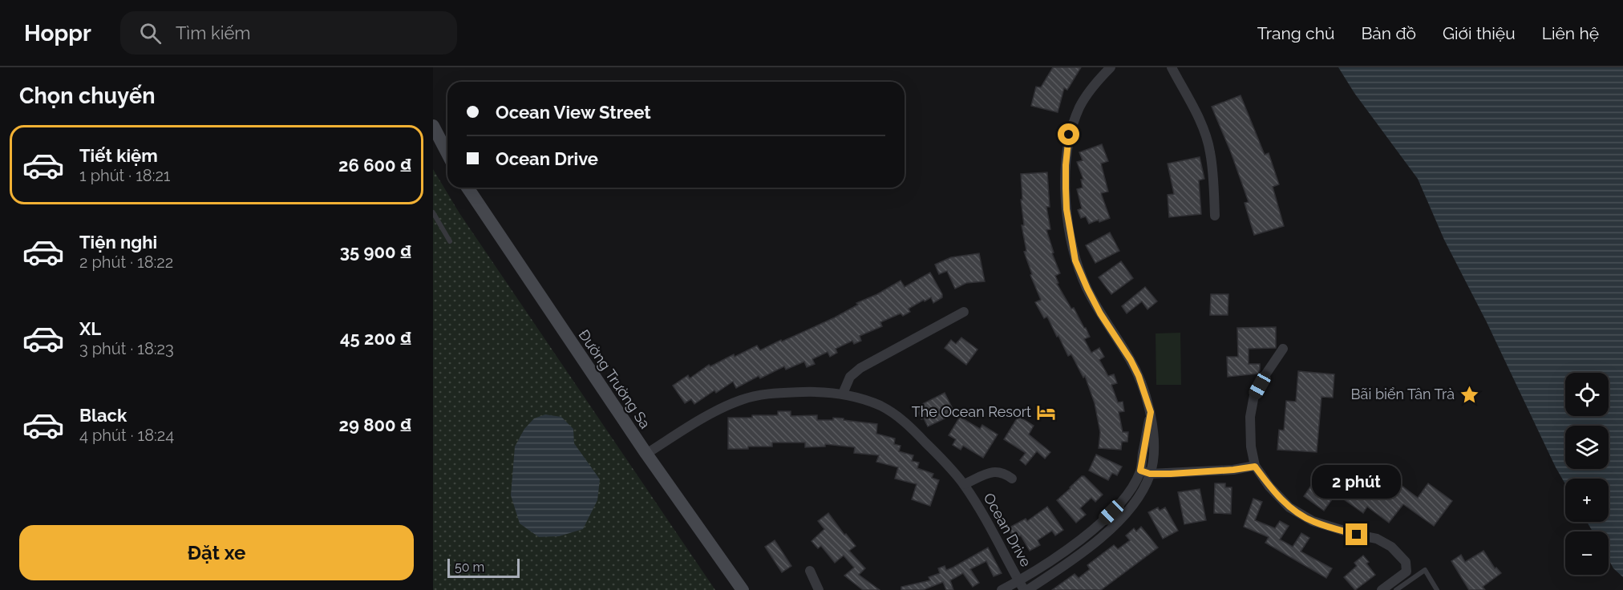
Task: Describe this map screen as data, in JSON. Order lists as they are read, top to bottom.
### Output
{
  "streets": {
    "main road": ["Đường Trường Sa"],
    "street": ["Ocean Drive"]
  },
  "crossings": [
    ["Đường Trường Sa", "Ocean Drive"]
  ],
  "places": {
    "place": ["Bãi biển Tân Trà"],
    "hotel": ["The Ocean Resort"]
  },
  "scale_bar": "50 m",
  "page": {
    "header": "Hoppr",
    "search": "Tìm kiếm",
    "nav": [
      "Trang chủ",
      "Bản đồ",
      "Giới thiệu",
      "Liên hệ"
    ],
    "heading": "Chọn chuyến",
    "banner": ["Ocean View Street", "Ocean Drive"],
    "list": [
      {
        "name": "Tiết kiệm",
        "note": "1 phút · 18:21",
        "value": "26 600 ₫"
      },
      {
        "name": "Tiện nghi",
        "note": "2 phút · 18:22",
        "value": "35 900 ₫"
      },
      {
        "name": "XL",
        "note": "3 phút · 18:23",
        "value": "45 200 ₫"
      },
      {
        "name": "Black",
        "note": "4 phút · 18:24",
        "value": "29 800 ₫"
      }
    ],
    "map_buttons": ["+", "−"],
    "bubble": "2 phút",
    "buttons": "Đặt xe",
    "scale": "50 m"
  }
}
